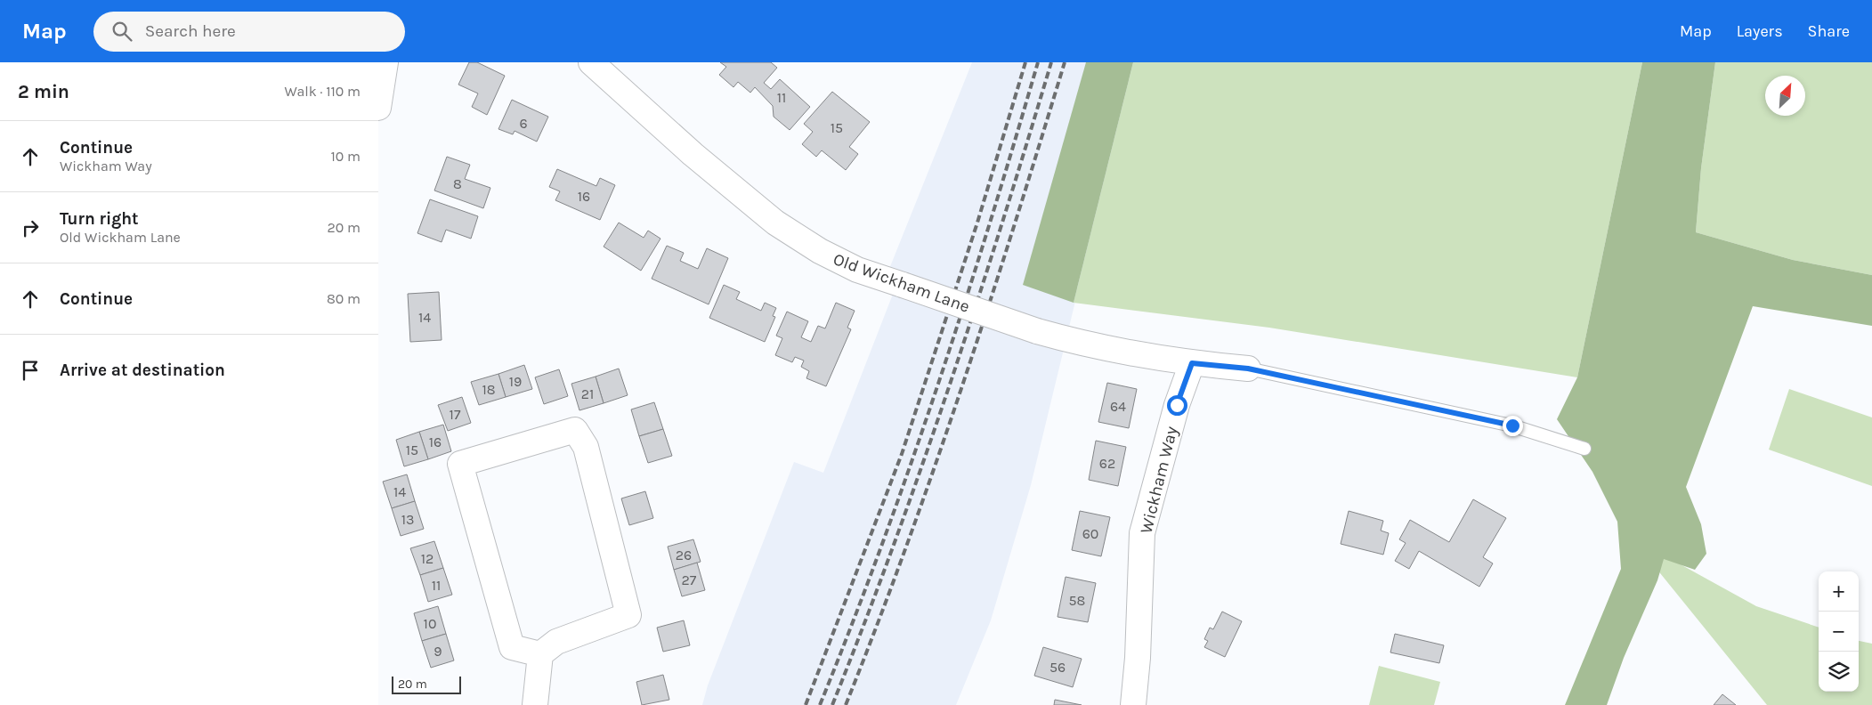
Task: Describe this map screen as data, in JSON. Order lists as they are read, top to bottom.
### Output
{
  "streets": {
    "street": ["Old Wickham Lane", "Wickham Way"]
  },
  "crossings": [
    ["Old Wickham Lane", "Wickham Way"]
  ],
  "house_numbers": [
    "11",
    "6",
    "15",
    "8",
    "16",
    "14",
    "19",
    "18",
    "21",
    "64",
    "17",
    "16",
    "15",
    "62",
    "14",
    "13",
    "60",
    "26",
    "12",
    "27",
    "11",
    "58",
    "10",
    "9",
    "56"
  ],
  "scale_bar": "20 m",
  "north": "top right",
  "page": {
    "header": "Map",
    "search": "Search here",
    "nav": ["Map", "Layers", "Share"],
    "heading": ["2 min", "Walk · 110 m"],
    "list": [
      ["Continue", "Wickham Way", "10 m"],
      ["Turn right", "Old Wickham Lane", "20 m"],
      ["Continue", "80 m"],
      "Arrive at destination"
    ],
    "map_buttons": ["+", "−"],
    "scale": "20 m"
  }
}
